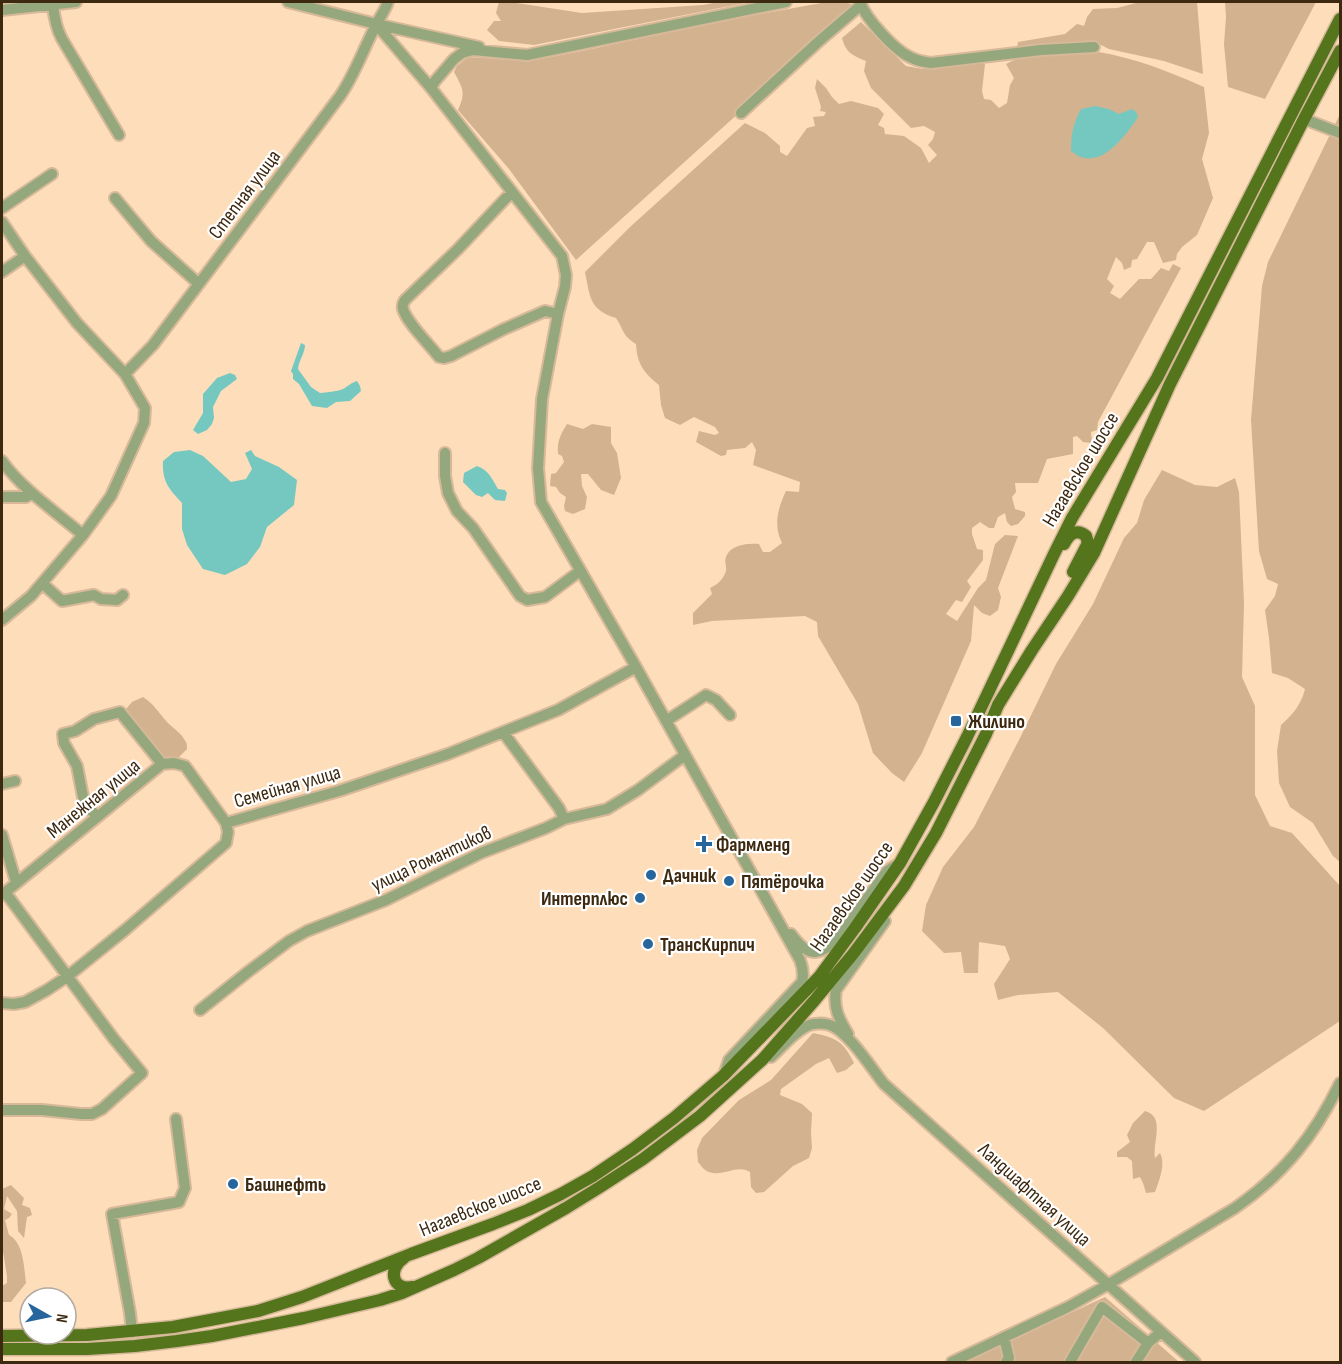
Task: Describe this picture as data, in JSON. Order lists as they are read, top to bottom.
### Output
{
  "streets": {
    "main road": ["Нагаевское шоссе"],
    "street": [
      "Степная улица",
      "Семейная улица",
      "Манежная улица",
      "улица Романтиков",
      "Ландшафтная улица"
    ]
  },
  "crossings": [
    ["Семейная улица", "Манежная улица"]
  ],
  "places": {
    "transit": ["Жилино"],
    "health": ["Фармленд"],
    "other": [
      "Дачник",
      "Пятёрочка",
      "Интерплюс",
      "ТрансКирпич",
      "Башнефть"
    ]
  },
  "north": "right"
}
